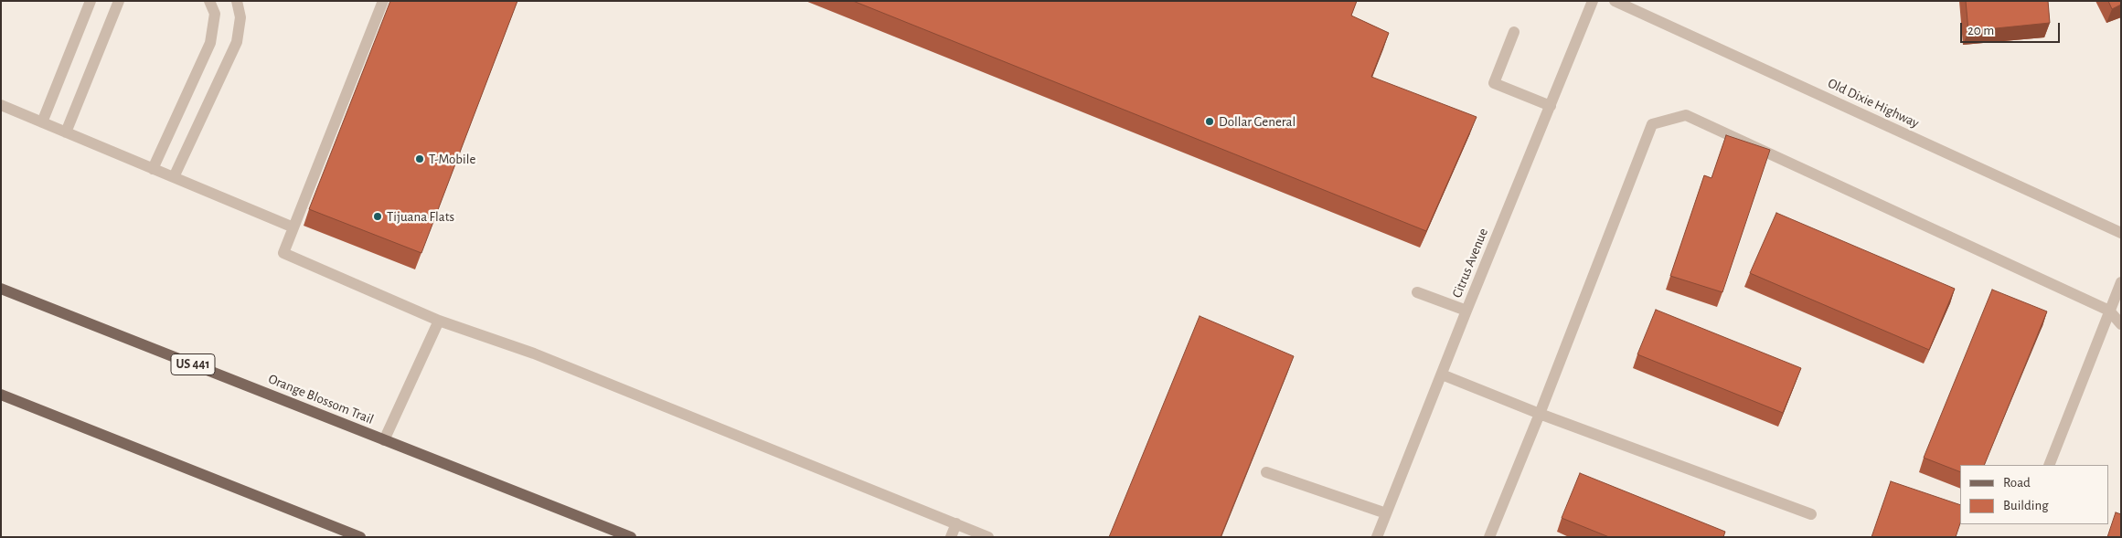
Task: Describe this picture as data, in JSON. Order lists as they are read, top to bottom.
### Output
{
  "streets": {
    "main road": ["US 441", "Orange Blossom Trail"],
    "street": ["Old Dixie Highway", "Citrus Avenue"]
  },
  "places": ["Dollar General", "T-Mobile", "Tijuana Flats"],
  "legend": ["Road", "Building"],
  "scale_bar": "20 m"
}
